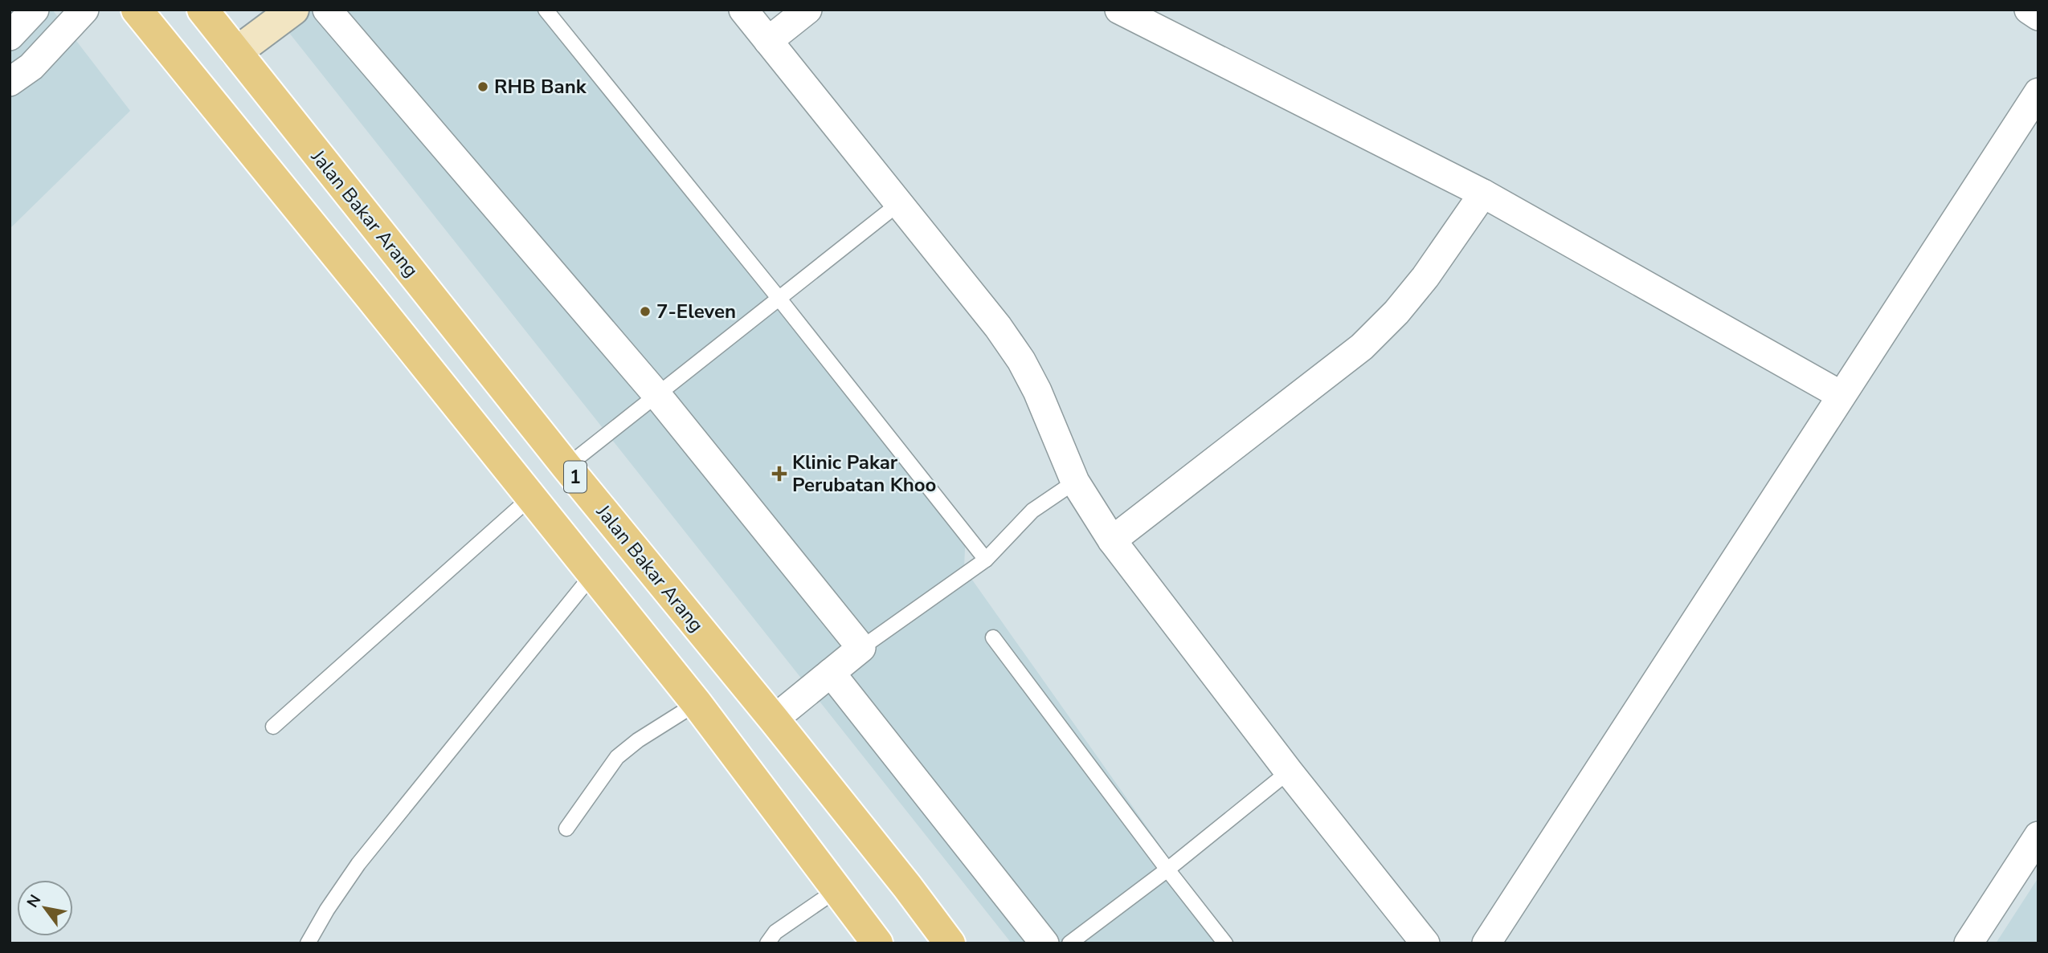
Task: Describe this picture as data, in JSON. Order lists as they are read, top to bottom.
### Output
{
  "streets": {
    "main road": ["Jalan Bakar Arang", "1"]
  },
  "places": {
    "other": ["RHB Bank", "7-Eleven"],
    "health": ["Klinic Pakar Perubatan Khoo"]
  },
  "north": "top left"
}
